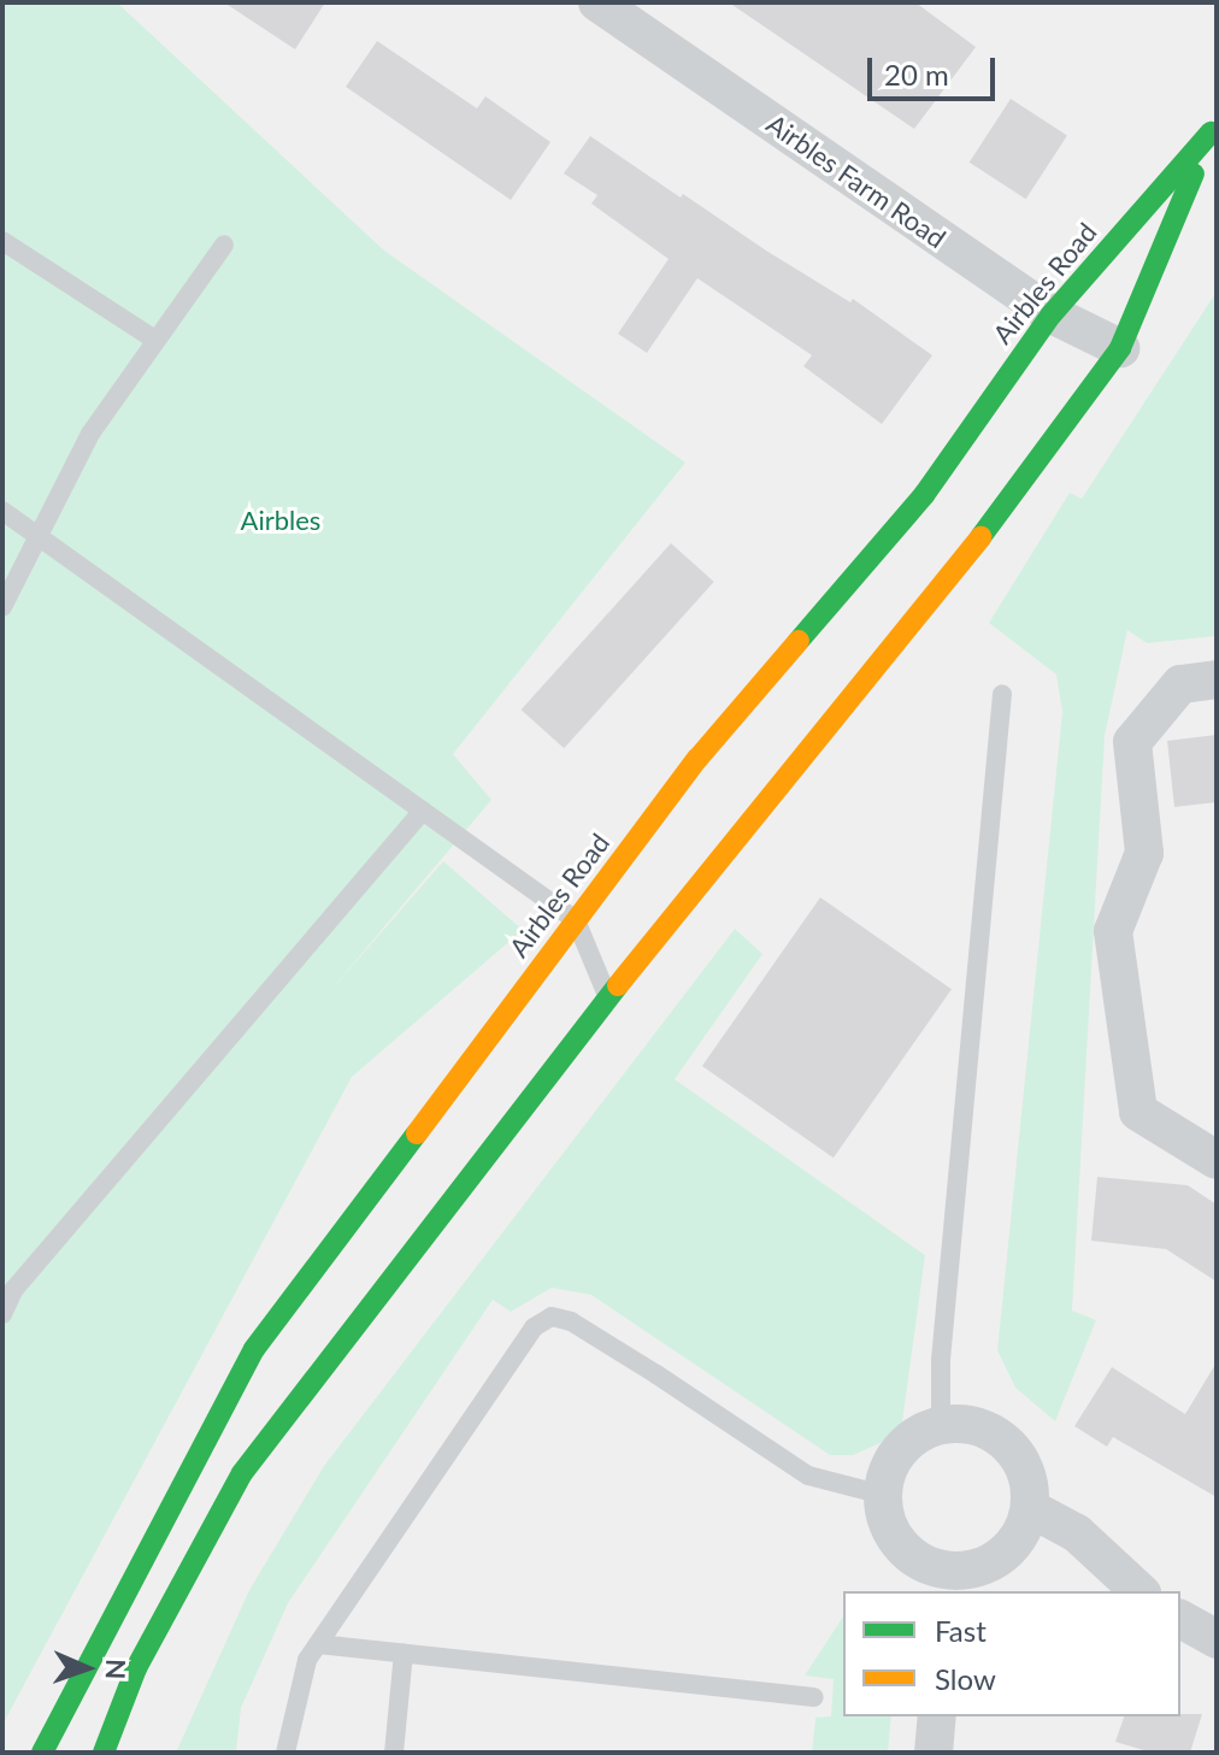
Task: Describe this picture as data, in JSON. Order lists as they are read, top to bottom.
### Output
{
  "streets": {
    "main road": ["Airbles Road"],
    "street": ["Airbles Farm Road"]
  },
  "crossings": [
    ["Airbles Farm Road", "Airbles Road"]
  ],
  "parks": ["Airbles"],
  "legend": ["Fast", "Slow"],
  "scale_bar": "20 m",
  "north": "right"
}
